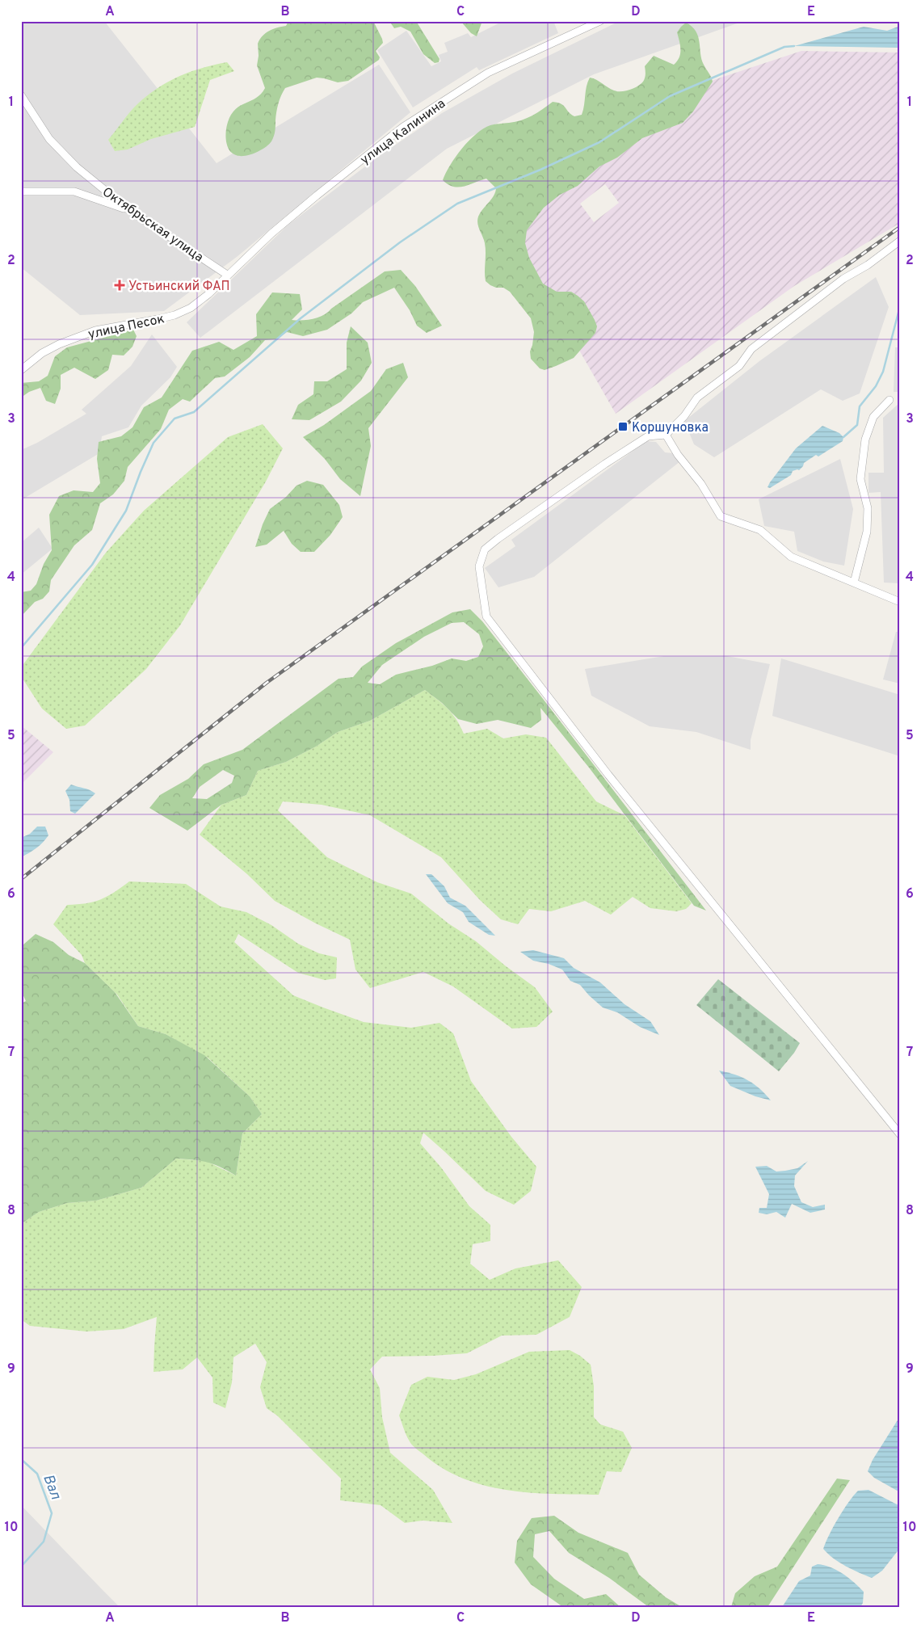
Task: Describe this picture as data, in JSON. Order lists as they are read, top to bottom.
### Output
{
  "streets": {
    "street": ["улица Калинина", "Октябрьская улица", "улица Песок"]
  },
  "crossings": [
    ["улица Калинина", "Октябрьская улица"],
    ["улица Калинина", "улица Песок"],
    ["Октябрьская улица", "улица Песок"]
  ],
  "water": ["Вал"],
  "places": {
    "health": ["Устьинский ФАП"],
    "transit": ["Коршуновка"]
  },
  "grid": {
    "columns": [
      "A",
      "B",
      "C",
      "D",
      "E"
    ],
    "rows": [
      "1",
      "2",
      "3",
      "4",
      "5",
      "6",
      "7",
      "8",
      "9",
      "10"
    ]
  }
}
